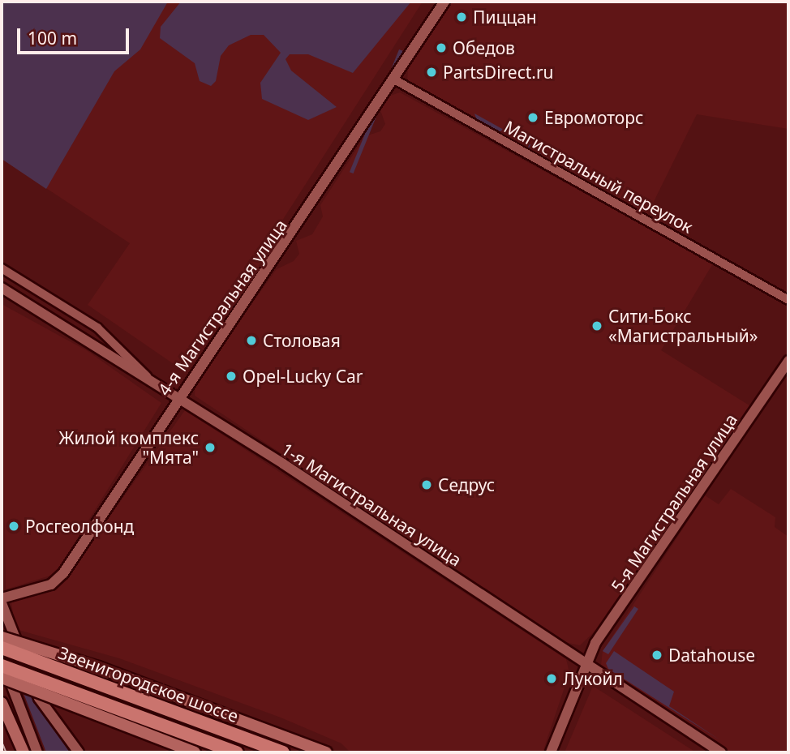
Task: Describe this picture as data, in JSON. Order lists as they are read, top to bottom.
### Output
{
  "streets": {
    "main road": ["Звенигородское шоссе"],
    "street": [
      "Магистральный переулок",
      "4-я Магистральная улица",
      "5-я Магистральная улица",
      "1-я Магистральная улица"
    ]
  },
  "crossings": [
    ["Магистральный переулок", "4-я Магистральная улица"],
    ["4-я Магистральная улица", "1-я Магистральная улица"],
    ["5-я Магистральная улица", "1-я Магистральная улица"]
  ],
  "places": [
    "Пиццан",
    "Обедов",
    "PartsDirect.ru",
    "Евромоторс",
    "Сити-Бокс «Магистральный»",
    "Столовая",
    "Opel-Lucky Car",
    "Жилой комплекс \"Мята\"",
    "Седрус",
    "Росгеолфонд",
    "Datahouse",
    "Лукойл"
  ],
  "scale_bar": "100 m"
}
